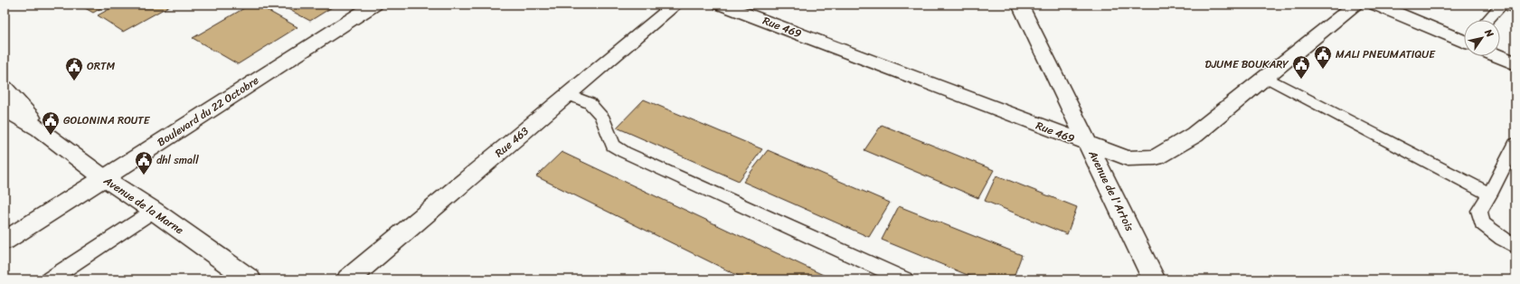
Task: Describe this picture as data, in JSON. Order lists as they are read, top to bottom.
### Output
{
  "streets": {
    "street": [
      "Rue 469",
      "Boulevard du 22 Octobre",
      "Rue 463",
      "Avenue de l'Artois",
      "Avenue de la Marne"
    ]
  },
  "crossings": [
    ["Rue 469", "Avenue de l'Artois"],
    ["Boulevard du 22 Octobre", "Avenue de la Marne"]
  ],
  "places": {
    "public building": [
      "MALI PNEUMATIQUE",
      "DJUME BOUKARY",
      "ORTM",
      "GOLONINA ROUTE",
      "dhl small"
    ]
  },
  "north": "top right"
}
